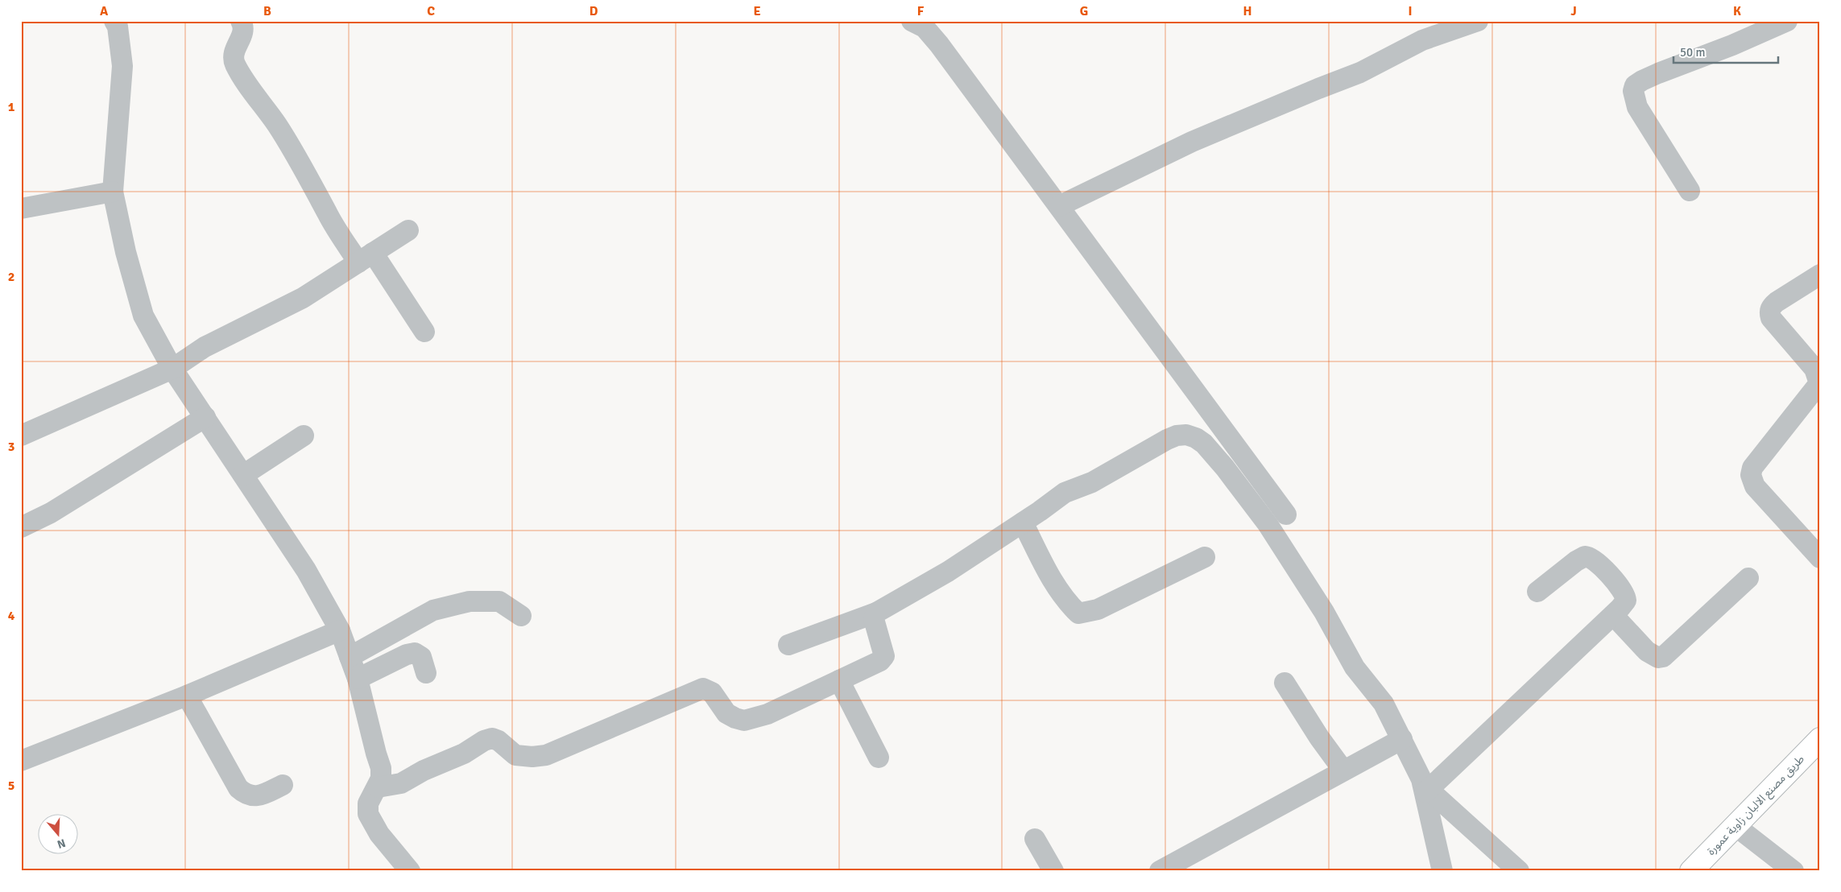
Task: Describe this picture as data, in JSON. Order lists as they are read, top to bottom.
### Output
{
  "streets": {
    "main road": ["طريق مصنع الالبان زاوية عمورة"]
  },
  "scale_bar": "50 m",
  "north": "bottom",
  "grid": {
    "columns": [
      "A",
      "B",
      "C",
      "D",
      "E",
      "F",
      "G",
      "H",
      "I",
      "J",
      "K"
    ],
    "rows": [
      "1",
      "2",
      "3",
      "4",
      "5"
    ]
  }
}
